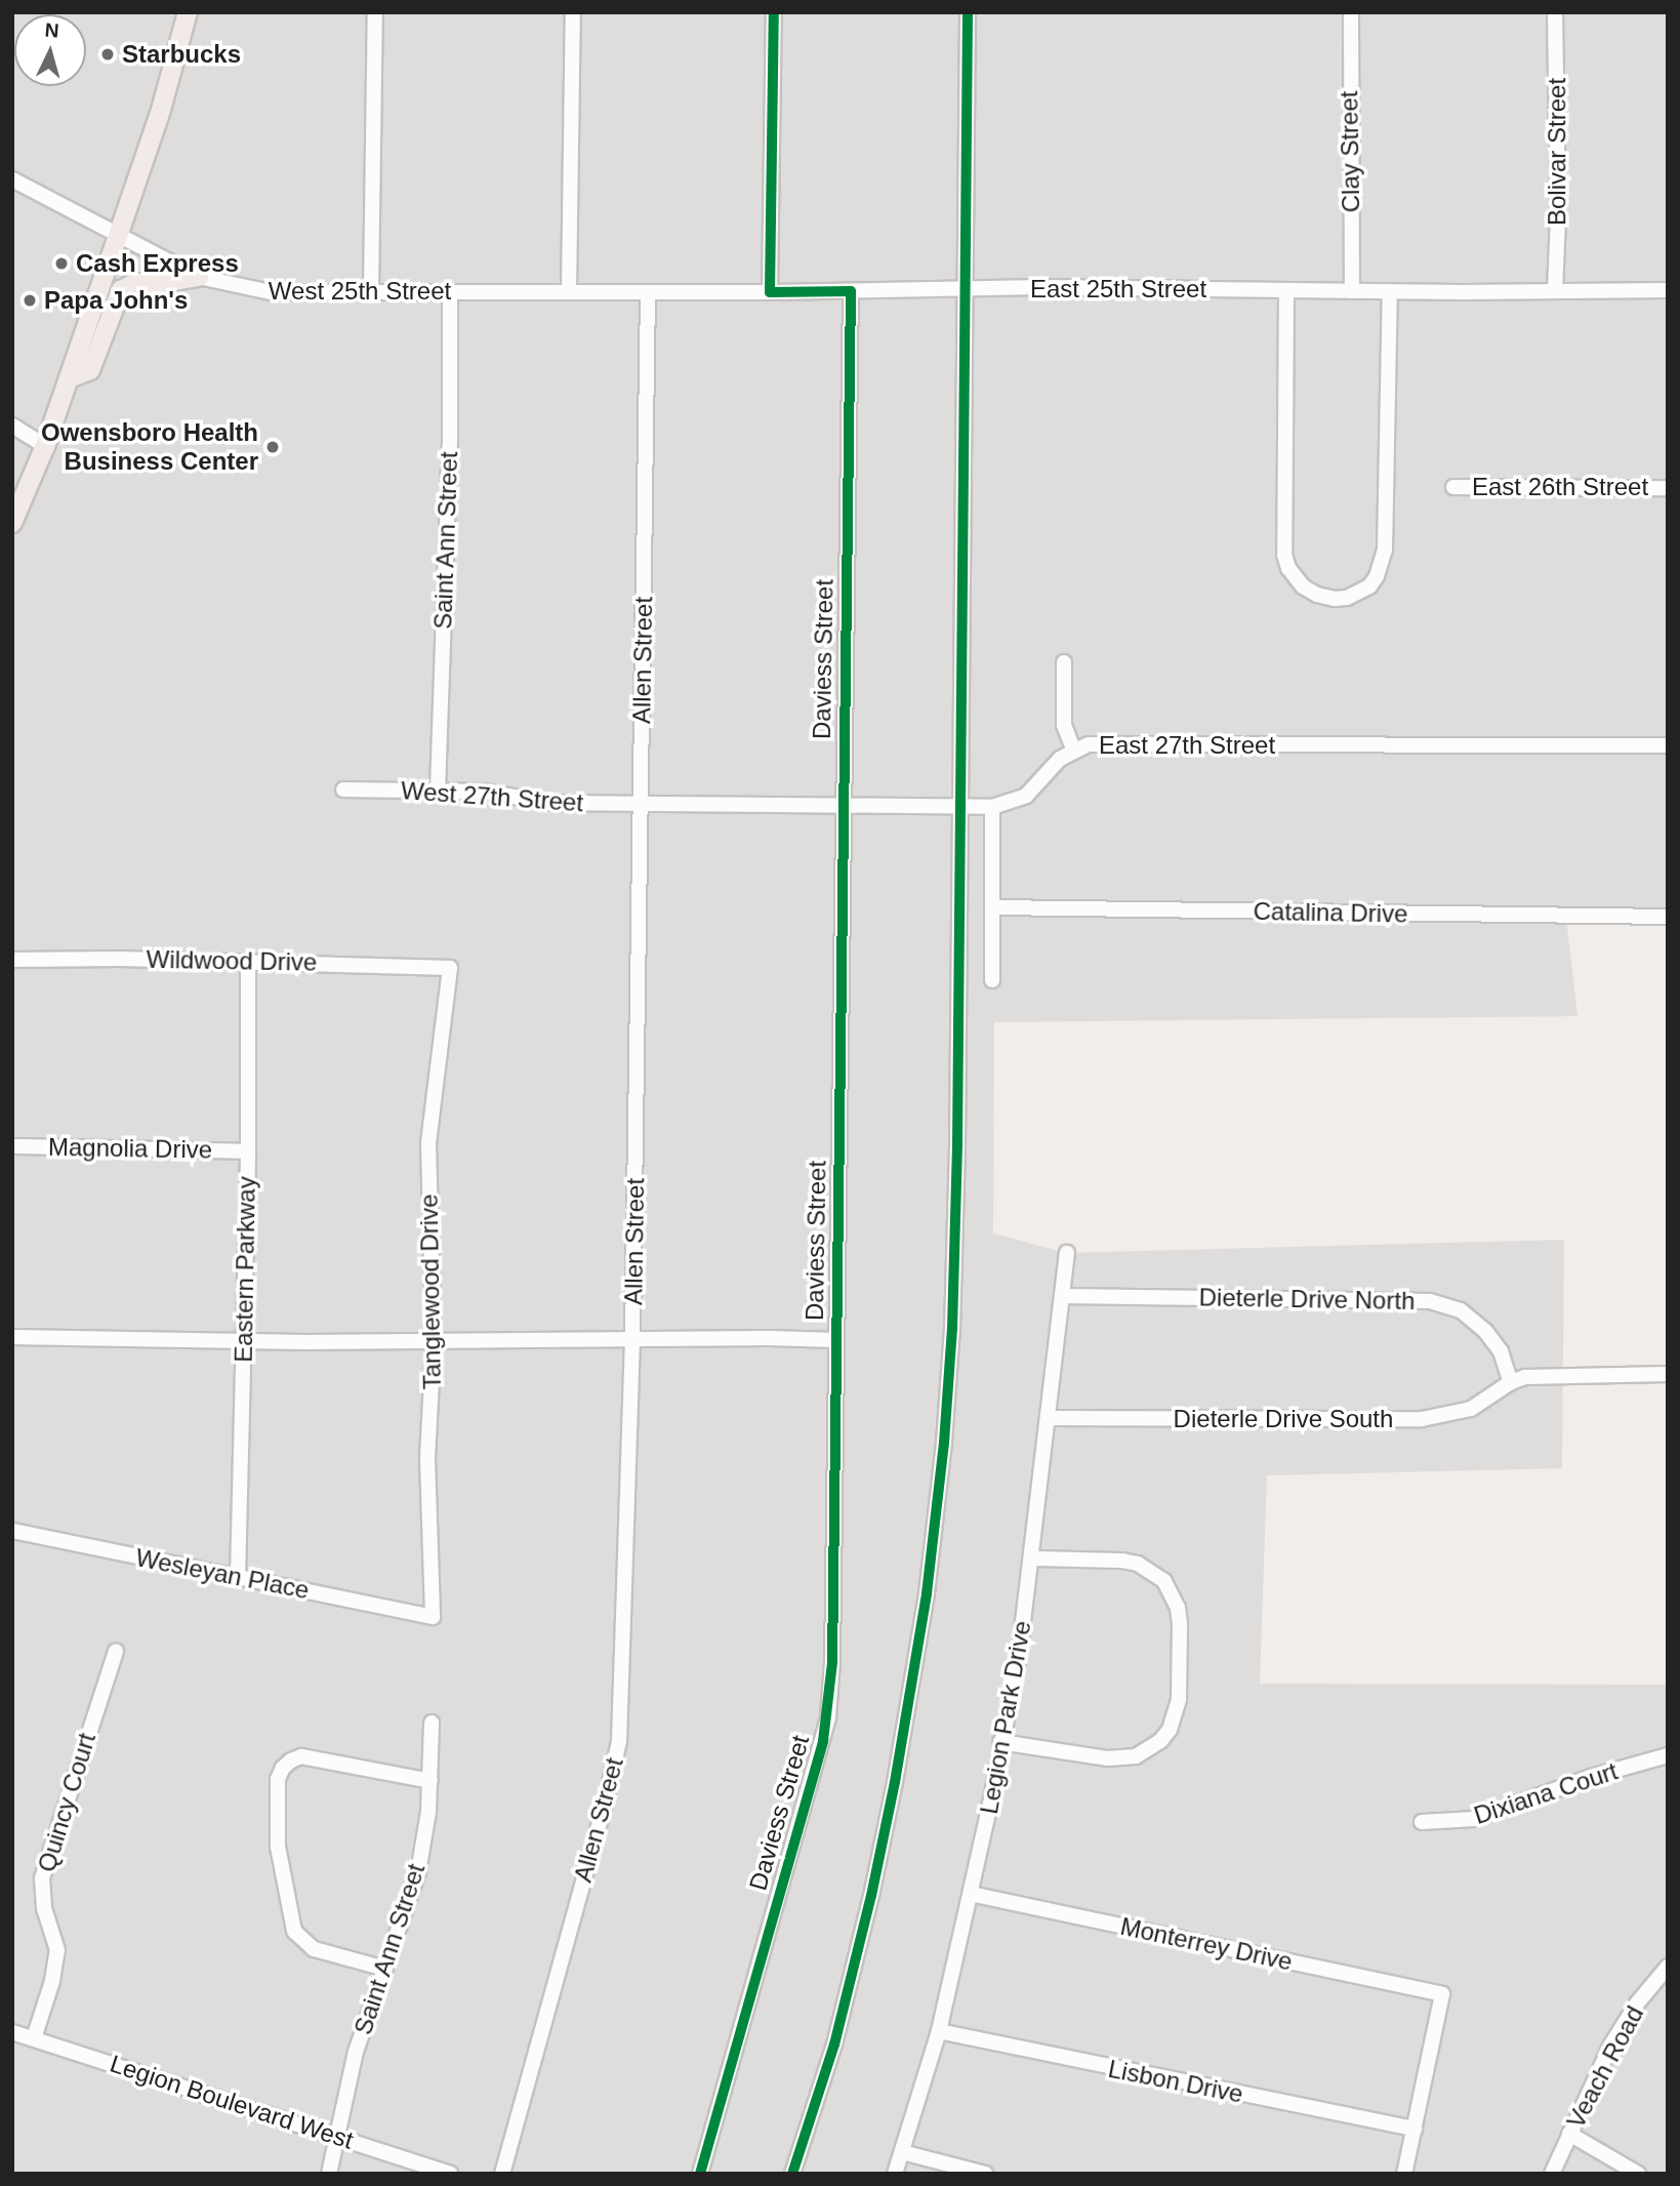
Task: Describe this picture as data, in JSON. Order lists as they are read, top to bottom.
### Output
{
  "streets": {
    "street": [
      "Clay Street",
      "Bolivar Street",
      "East 25th Street",
      "West 25th Street",
      "East 26th Street",
      "Saint Ann Street",
      "Daviess Street",
      "Allen Street",
      "East 27th Street",
      "West 27th Street",
      "Catalina Drive",
      "Wildwood Drive",
      "Magnolia Drive",
      "Eastern Parkway",
      "Tanglewood Drive",
      "Dieterle Drive North",
      "Dieterle Drive South",
      "Wesleyan Place",
      "Legion Park Drive",
      "Dixiana Court",
      "Quincy Court",
      "Monterrey Drive",
      "Veach Road",
      "Lisbon Drive",
      "Legion Boulevard West"
    ]
  },
  "crossings": [
    ["Clay Street", "East 25th Street"],
    ["Bolivar Street", "East 25th Street"],
    ["East 25th Street", "West 25th Street"],
    ["East 25th Street", "Daviess Street"],
    ["East 25th Street", "Allen Street"],
    ["West 25th Street", "Saint Ann Street"],
    ["Saint Ann Street", "West 27th Street"],
    ["Saint Ann Street", "Legion Boulevard West"],
    ["Daviess Street", "East 27th Street"],
    ["Allen Street", "East 27th Street"],
    ["Allen Street", "West 27th Street"],
    ["East 27th Street", "West 27th Street"],
    ["Wildwood Drive", "Eastern Parkway"],
    ["Wildwood Drive", "Tanglewood Drive"],
    ["Magnolia Drive", "Eastern Parkway"],
    ["Eastern Parkway", "Wesleyan Place"],
    ["Tanglewood Drive", "Wesleyan Place"],
    ["Dieterle Drive North", "Dieterle Drive South"],
    ["Dieterle Drive North", "Legion Park Drive"],
    ["Dieterle Drive South", "Legion Park Drive"],
    ["Legion Park Drive", "Monterrey Drive"],
    ["Legion Park Drive", "Lisbon Drive"],
    ["Quincy Court", "Legion Boulevard West"],
    ["Monterrey Drive", "Lisbon Drive"]
  ],
  "places": [
    "Starbucks",
    "Cash Express",
    "Papa John's",
    "Owensboro Health Business Center"
  ],
  "north": "top"
}
